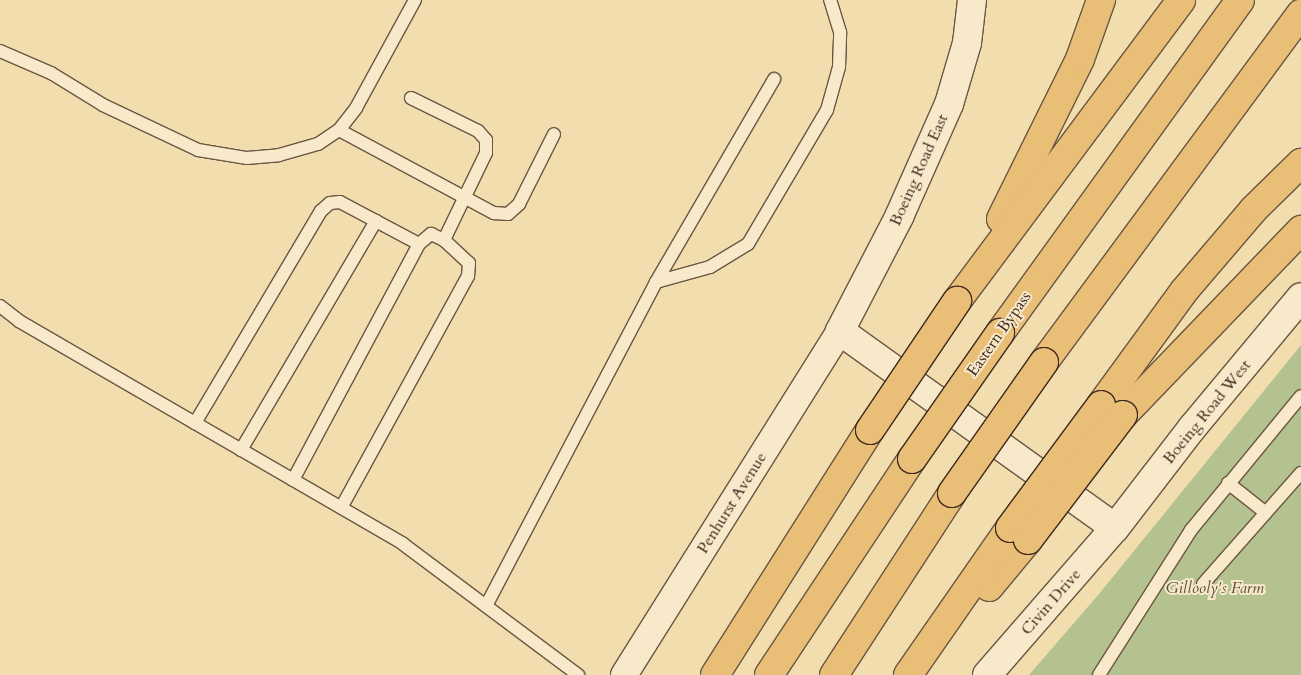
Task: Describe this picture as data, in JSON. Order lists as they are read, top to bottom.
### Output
{
  "streets": {
    "highway": ["Eastern Bypass"],
    "main road": ["Boeing Road East", "Boeing Road West", "Civin Drive"],
    "street": ["Penhurst Avenue"]
  },
  "crossings": [
    ["Boeing Road East", "Penhurst Avenue"],
    ["Boeing Road West", "Civin Drive"]
  ],
  "parks": ["Gillooly's Farm"]
}
